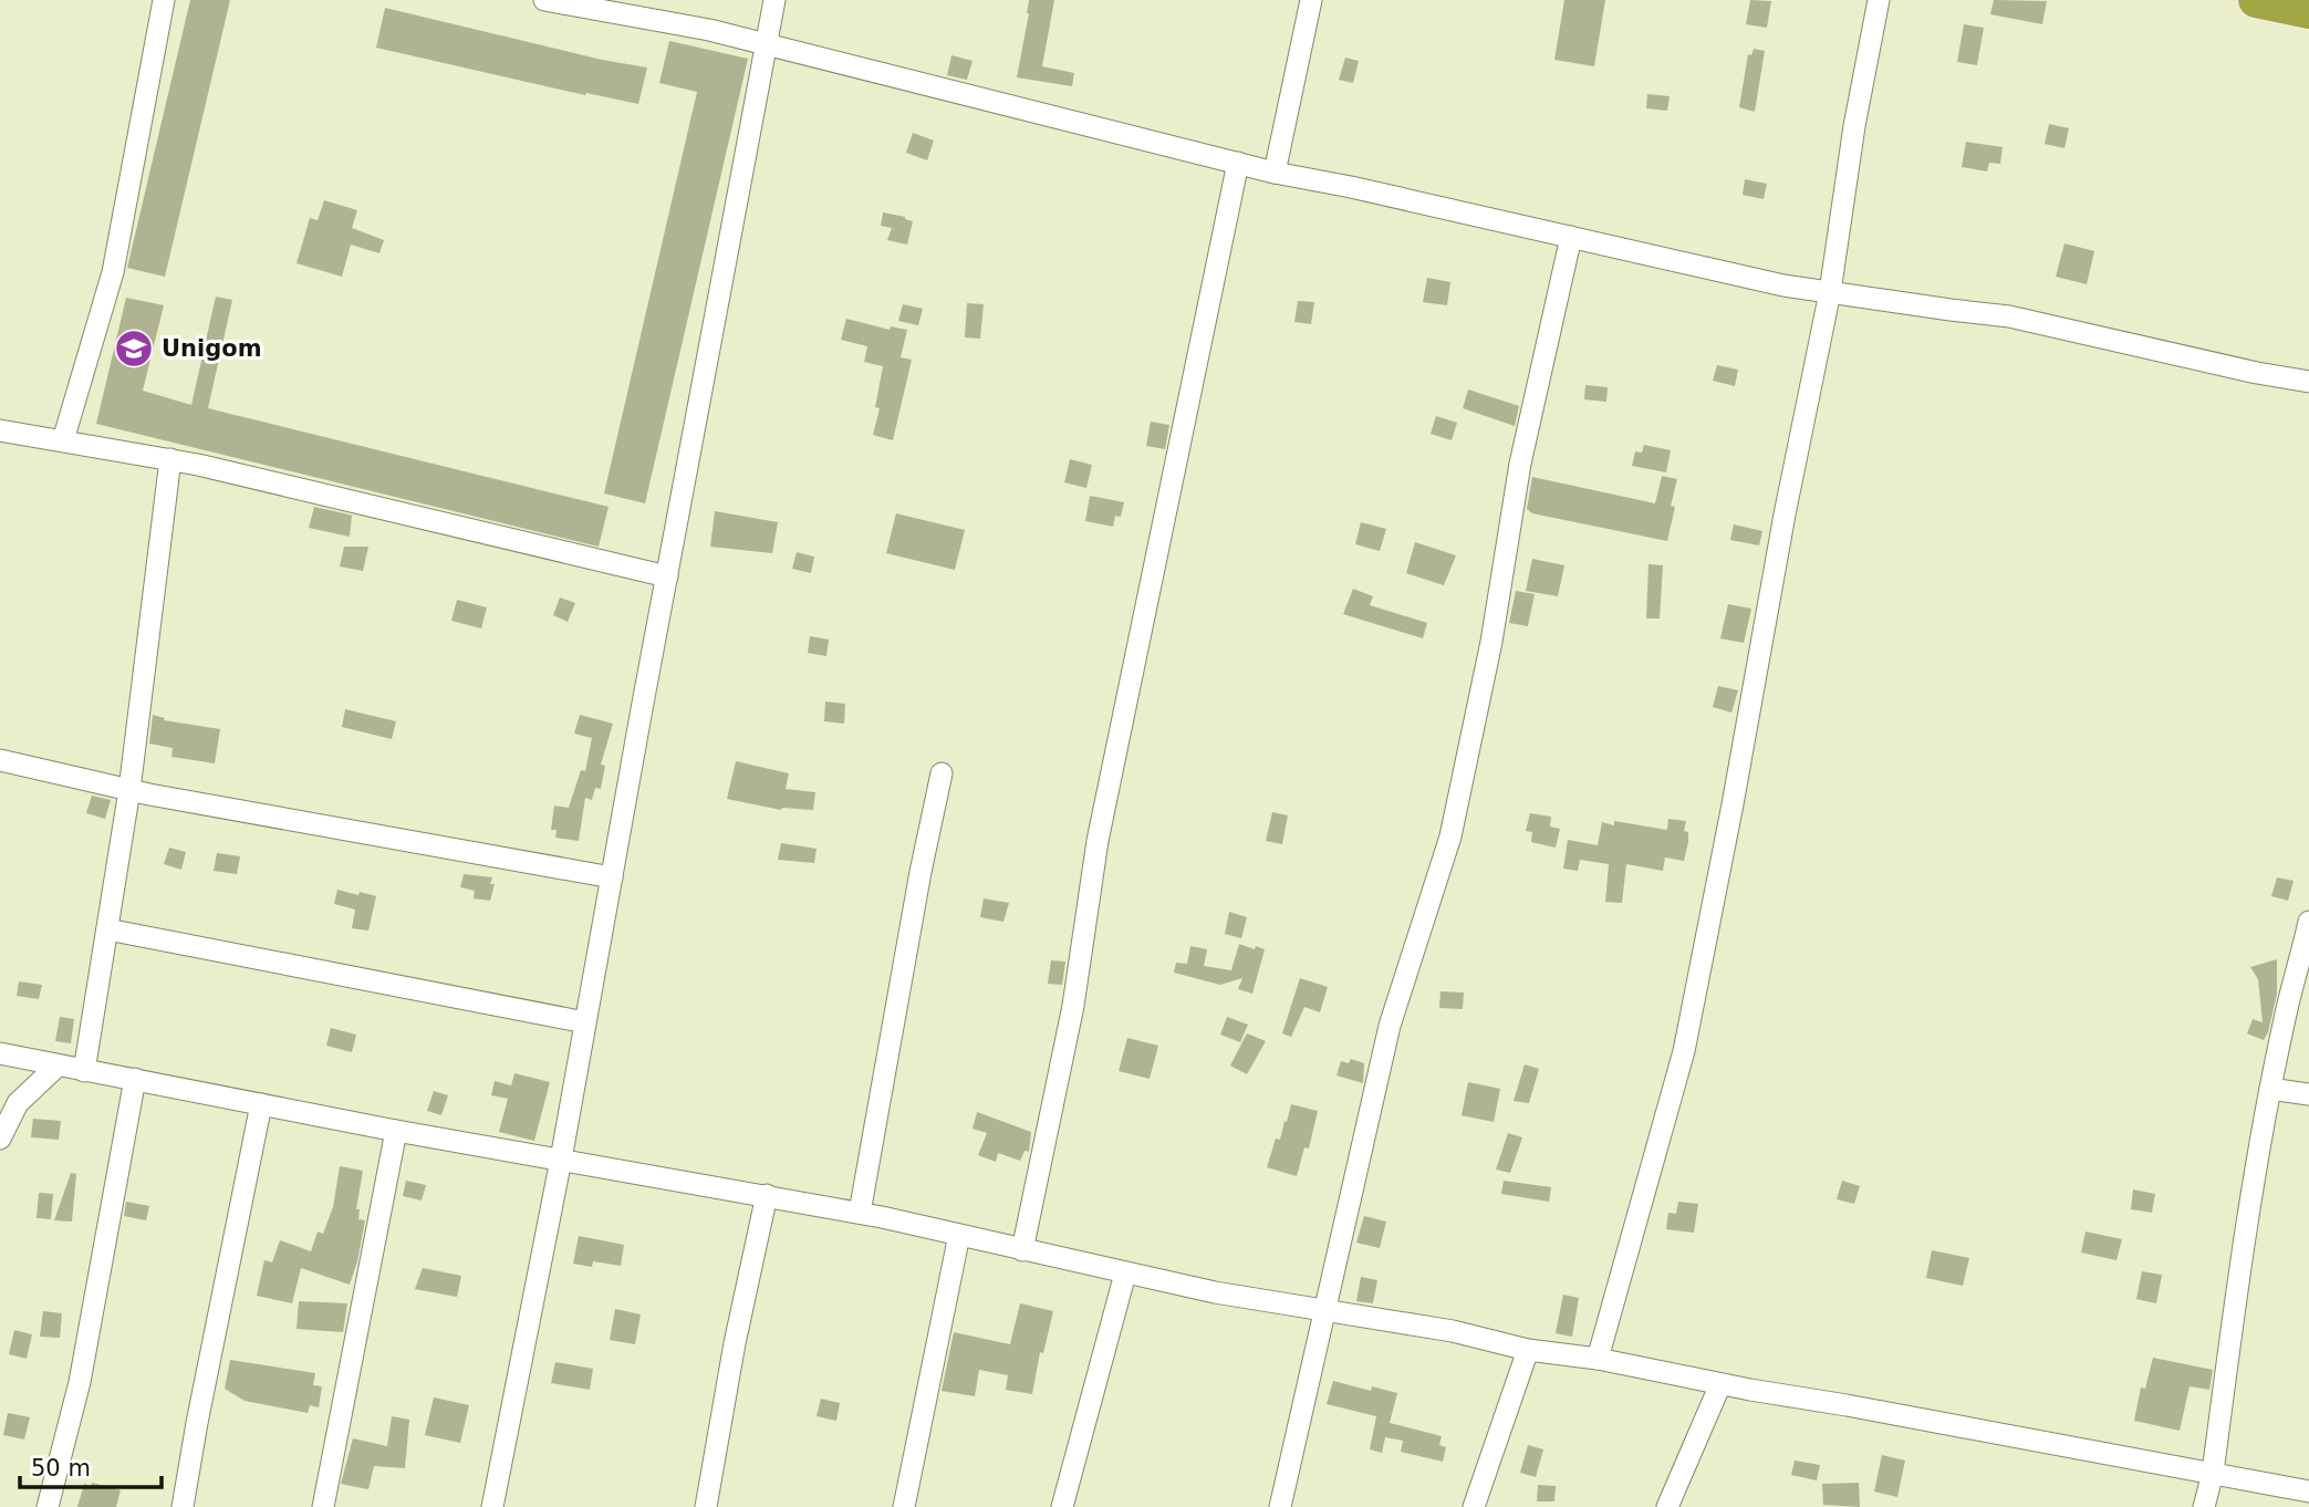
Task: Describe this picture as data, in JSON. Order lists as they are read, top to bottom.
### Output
{
  "places": {
    "school or university": ["Unigom"]
  },
  "scale_bar": "50 m"
}
